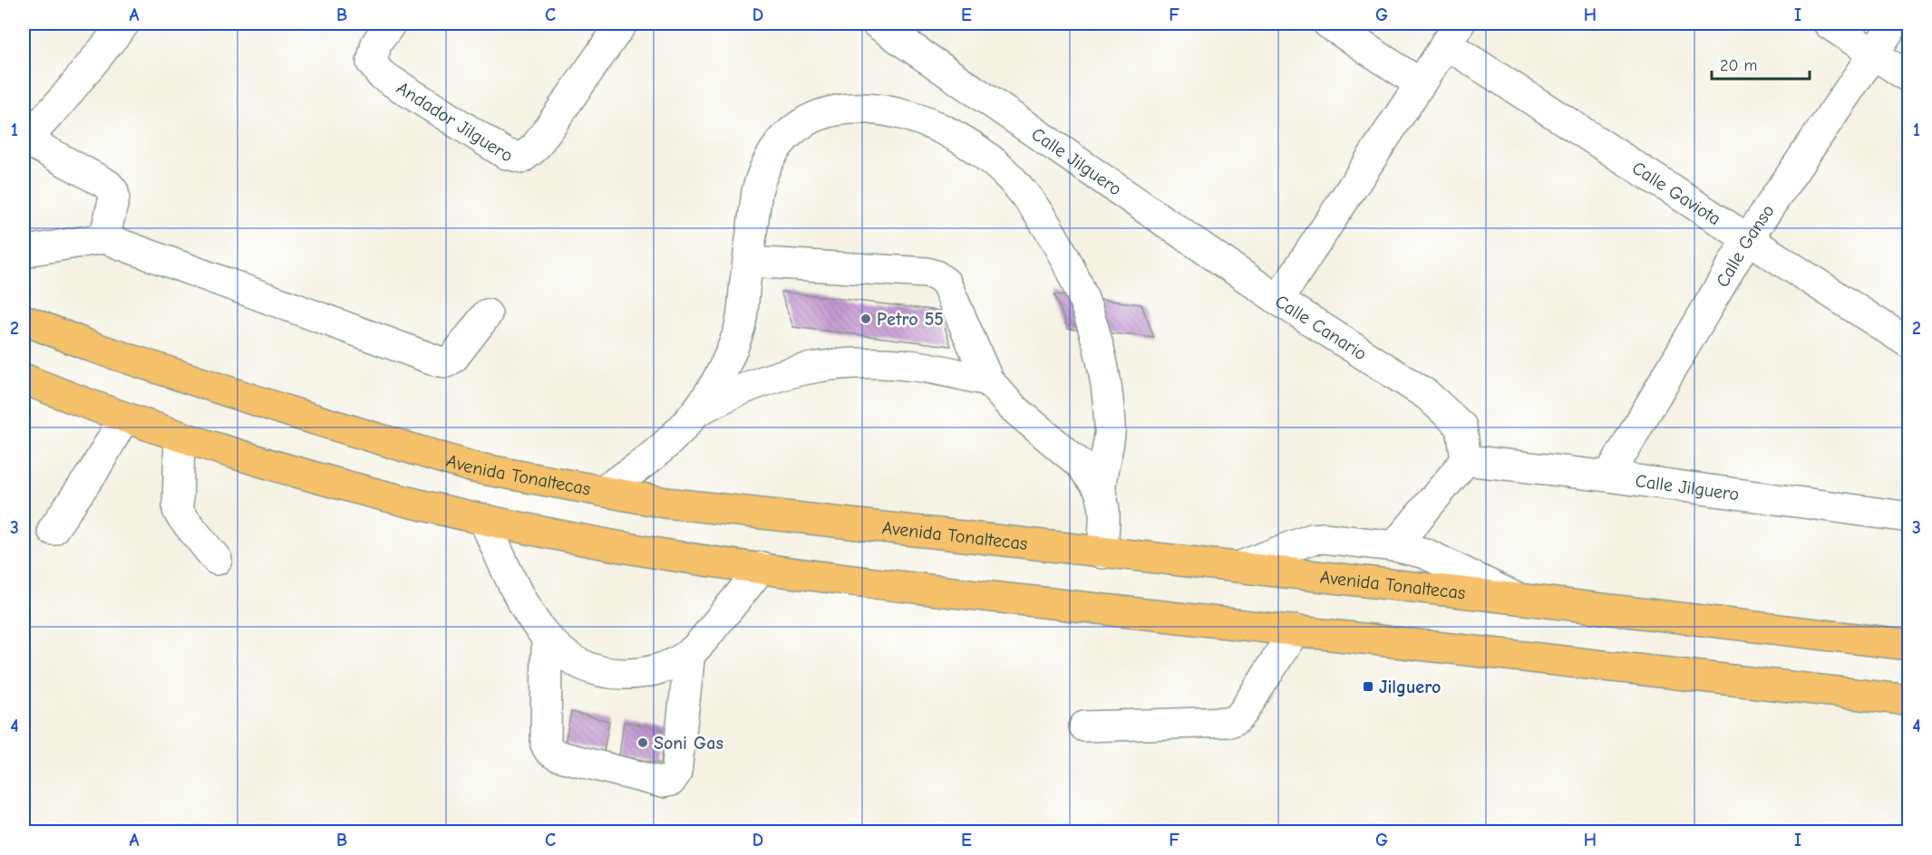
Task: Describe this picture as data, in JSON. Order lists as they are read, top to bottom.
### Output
{
  "streets": {
    "main road": ["Avenida Tonaltecas"],
    "street": [
      "Andador Jilguero",
      "Calle Jilguero",
      "Calle Gaviota",
      "Calle Ganso",
      "Calle Canario"
    ]
  },
  "crossings": [
    ["Calle Jilguero", "Calle Ganso"],
    ["Calle Jilguero", "Calle Canario"],
    ["Calle Gaviota", "Calle Ganso"],
    ["Calle Gaviota", "Calle Canario"]
  ],
  "places": {
    "other": ["Petro 55", "Soni Gas"],
    "transit": ["Jilguero"]
  },
  "scale_bar": "20 m",
  "grid": {
    "columns": [
      "A",
      "B",
      "C",
      "D",
      "E",
      "F",
      "G",
      "H",
      "I"
    ],
    "rows": [
      "1",
      "2",
      "3",
      "4"
    ]
  }
}
